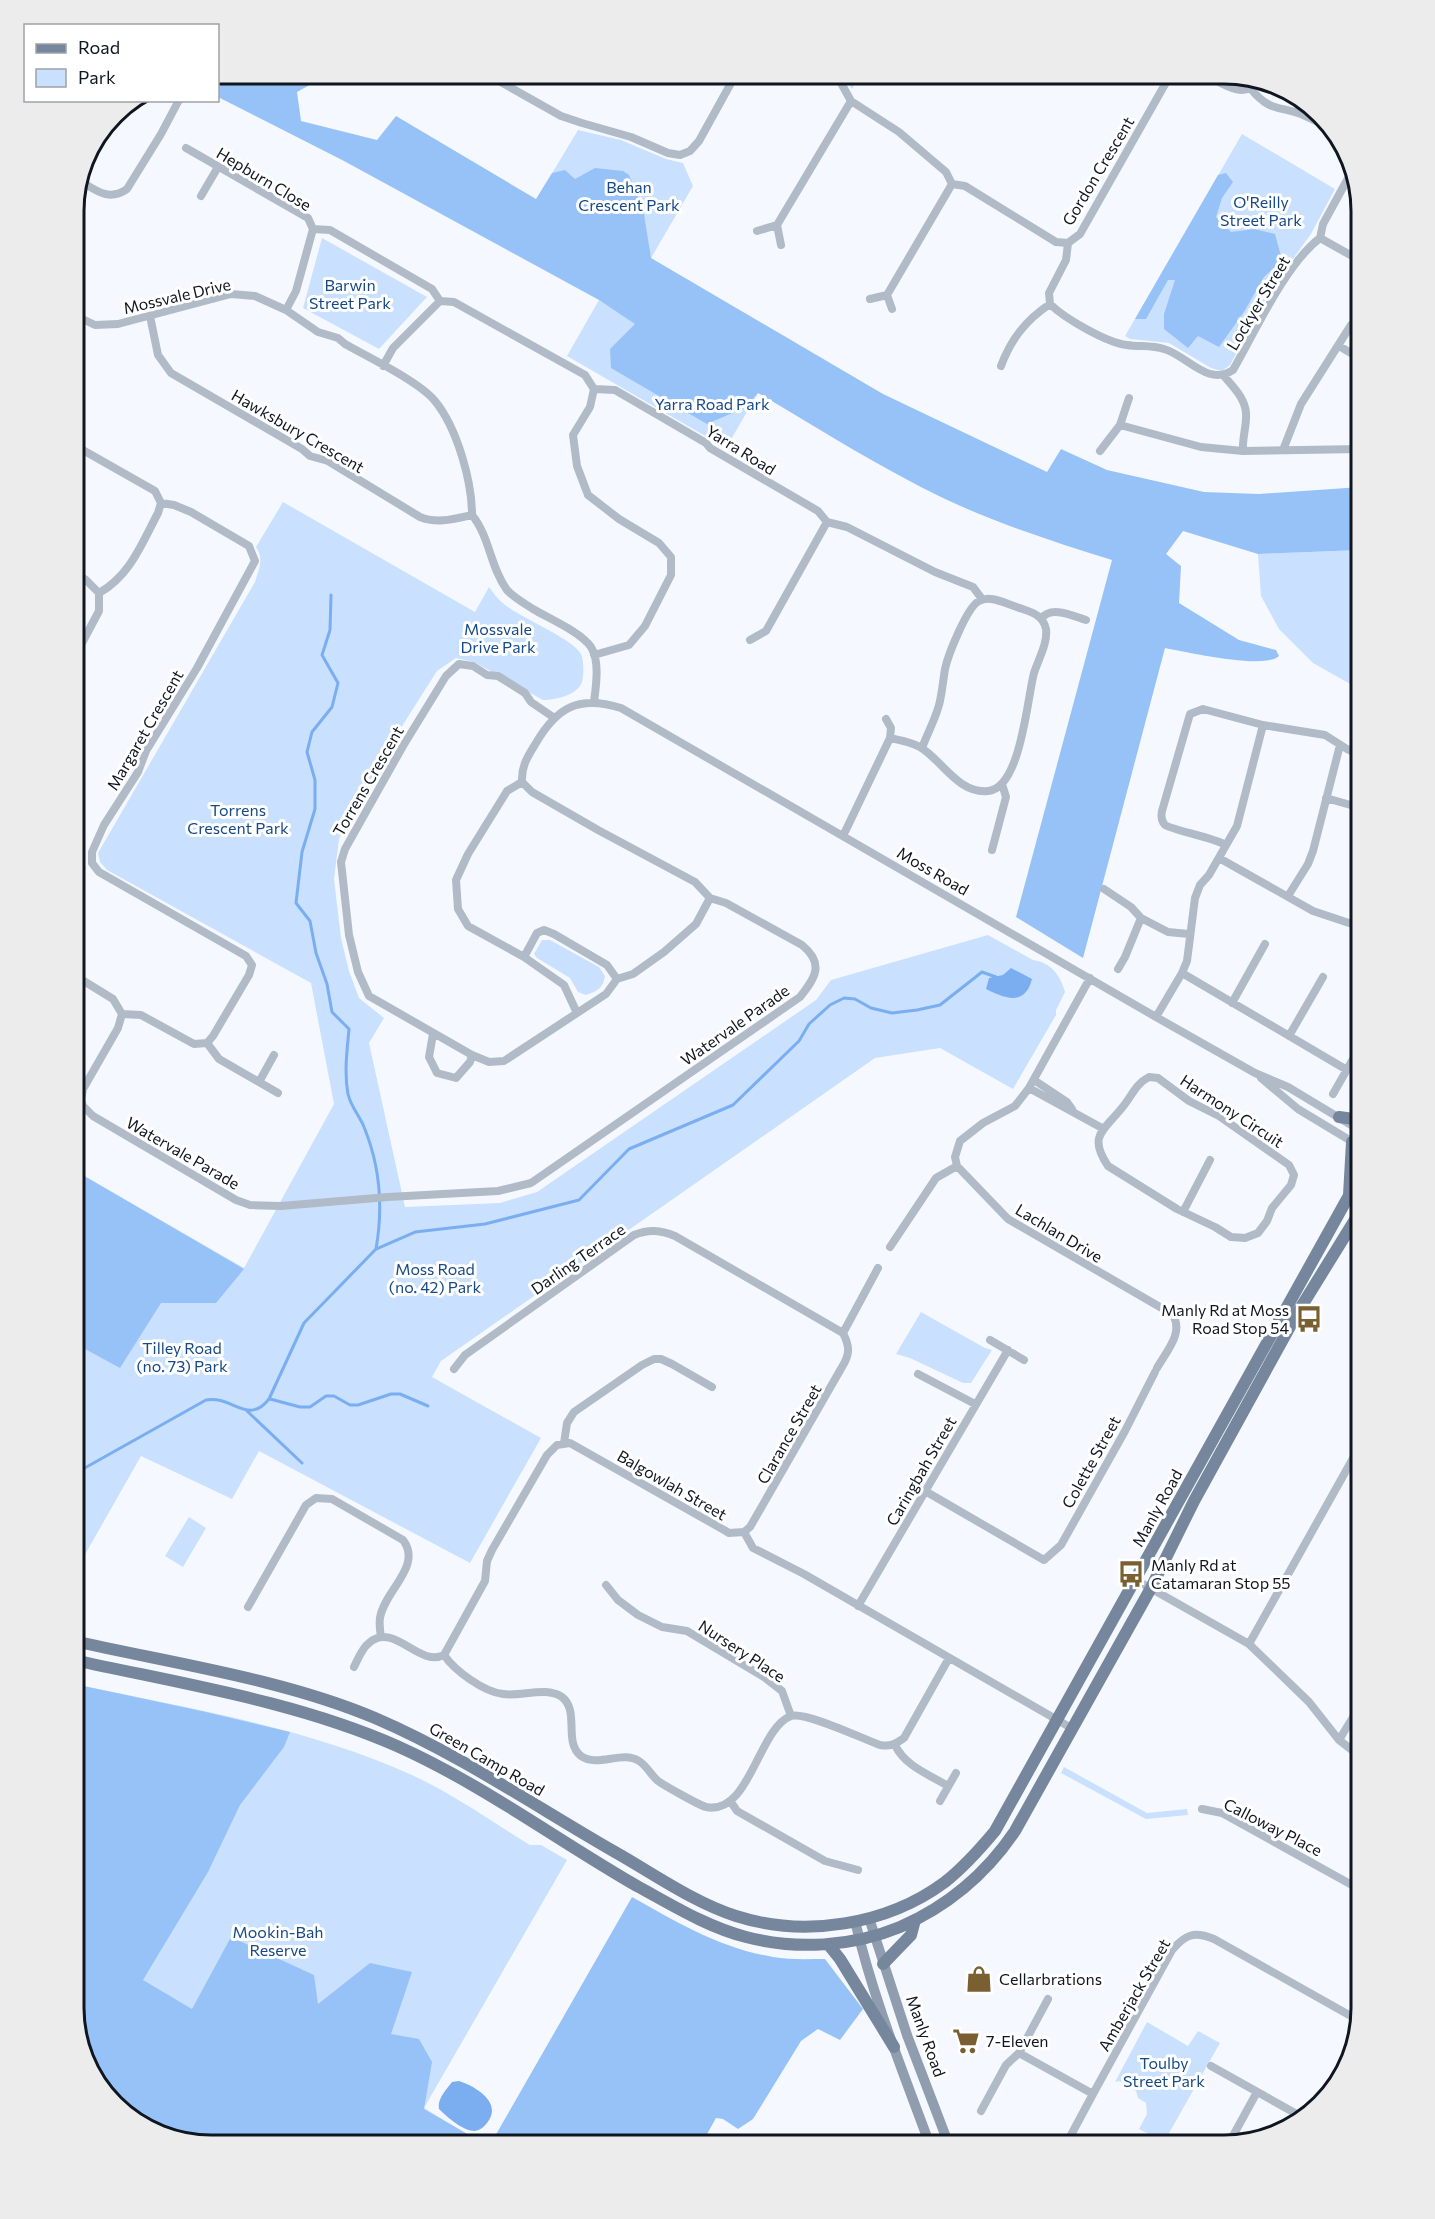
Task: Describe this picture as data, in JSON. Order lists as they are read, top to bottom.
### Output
{
  "streets": {
    "main road": ["Manly Road", "Green Camp Road"],
    "street": [
      "Gordon Crescent",
      "Hepburn Close",
      "Mossvale Drive",
      "Lockyer Street",
      "Hawksbury Crescent",
      "Yarra Road",
      "Margaret Crescent",
      "Torrens Crescent",
      "Moss Road",
      "Watervale Parade",
      "Harmony Circuit",
      "Lachlan Drive",
      "Darling Terrace",
      "Clarance Street",
      "Colette Street",
      "Caringbah Street",
      "Balgowlah Street",
      "Nursery Place",
      "Calloway Place",
      "Amberjack Street"
    ]
  },
  "crossings": [
    ["Hepburn Close", "Mossvale Drive"],
    ["Mossvale Drive", "Hawksbury Crescent"],
    ["Torrens Crescent", "Watervale Parade"],
    ["Lachlan Drive", "Colette Street"],
    ["Darling Terrace", "Clarance Street"],
    ["Clarance Street", "Balgowlah Street"],
    ["Colette Street", "Caringbah Street"],
    ["Caringbah Street", "Balgowlah Street"],
    ["Balgowlah Street", "Manly Road"],
    ["Manly Road", "Green Camp Road"]
  ],
  "parks": [
    "Behan Crescent Park",
    "O'Reilly Street Park",
    "Barwin Street Park",
    "Yarra Road Park",
    "Mossvale Drive Park",
    "Torrens Crescent Park",
    "Moss Road (no. 42) Park",
    "Tilley Road (no. 73) Park",
    "Mookin-Bah Reserve",
    "Toulby Street Park"
  ],
  "places": {
    "bus stop": ["Manly Rd at Moss Road Stop 54", "Manly Rd at Catamaran Stop 55"],
    "shop": ["Cellarbrations"],
    "supermarket": ["7-Eleven"]
  },
  "legend": ["Road", "Park"]
}
